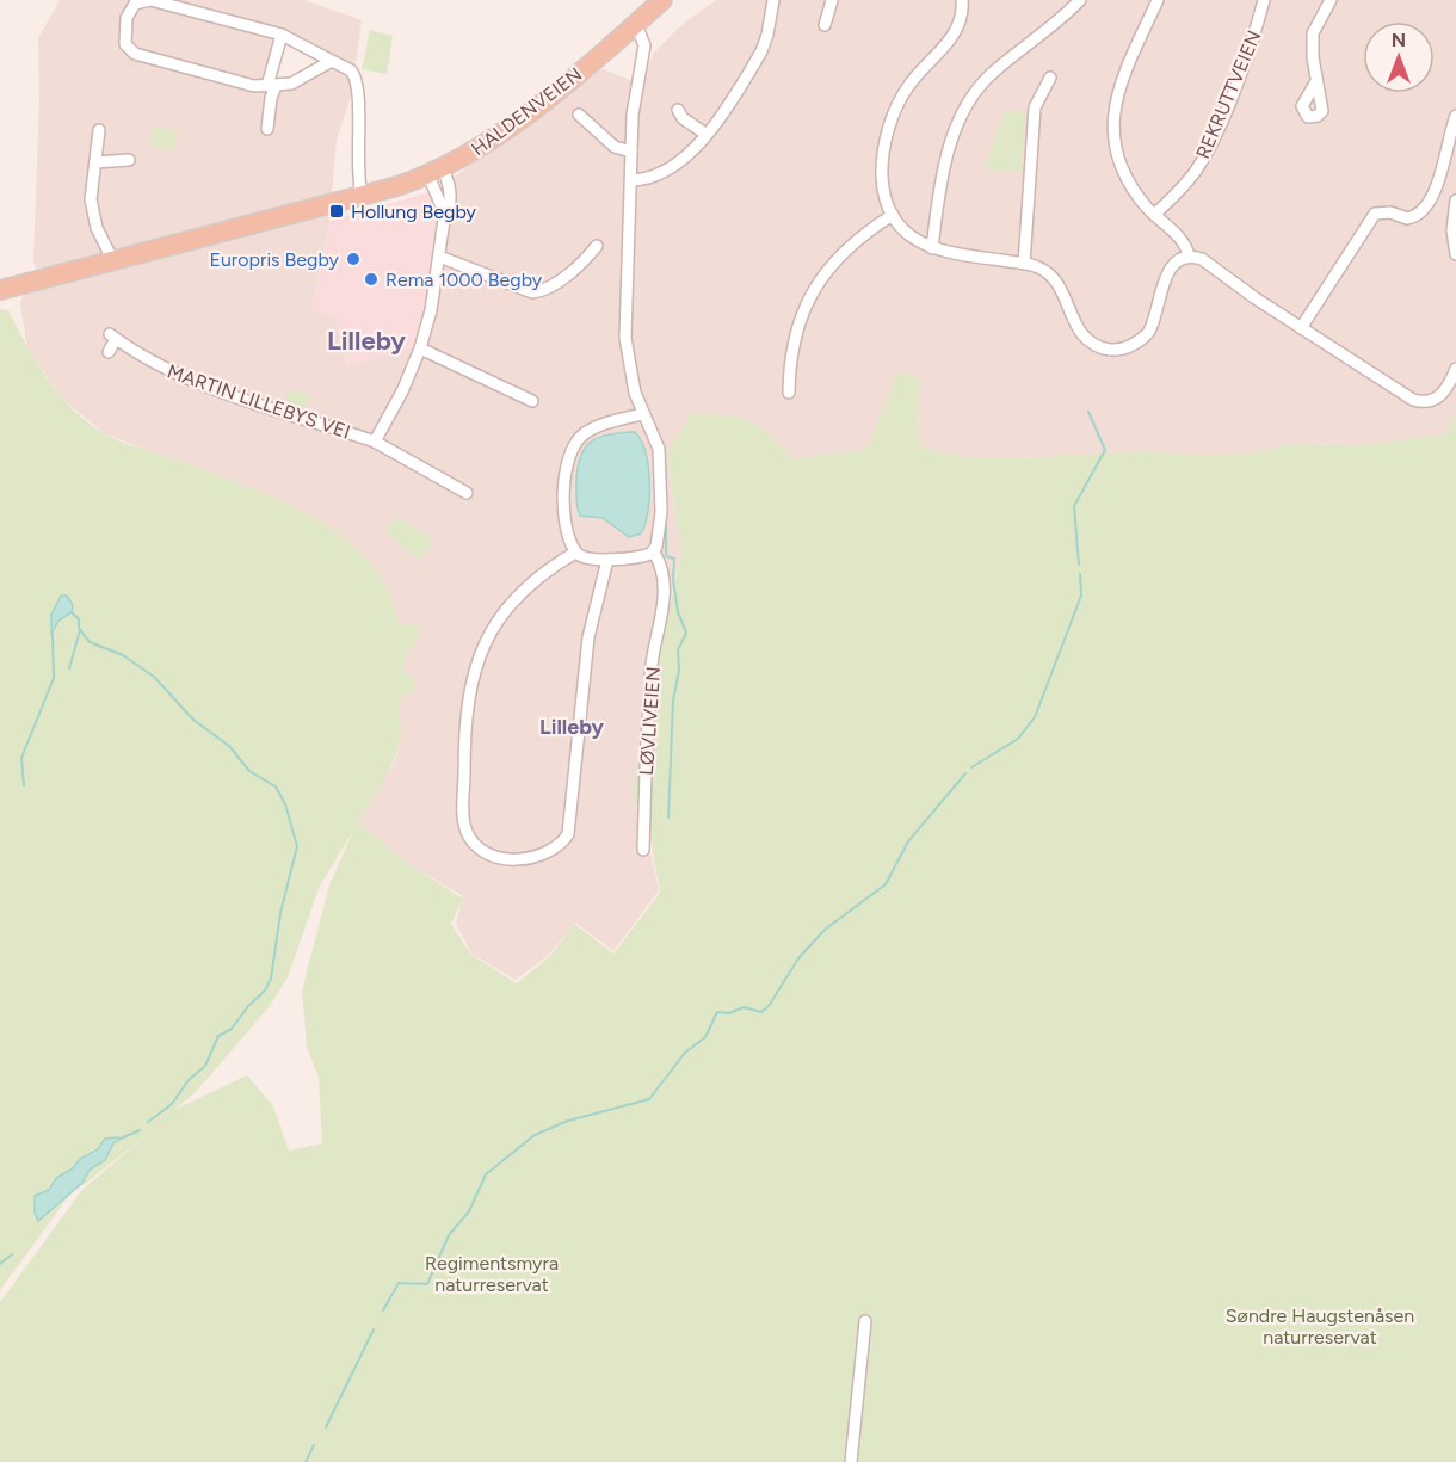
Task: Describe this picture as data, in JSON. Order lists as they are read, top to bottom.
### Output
{
  "streets": {
    "main road": ["HALDENVEIEN"],
    "street": ["REKRUTTVEIEN", "MARTIN LILLEBYS VEI", "LØVLIVEIEN"]
  },
  "crossings": [
    ["HALDENVEIEN", "MARTIN LILLEBYS VEI"]
  ],
  "districts": ["Lilleby", "Lilleby"],
  "parks": ["Regimentsmyra naturreservat", "Søndre Haugstenåsen naturreservat"],
  "places": {
    "transit": ["Hollung Begby"],
    "other": ["Europris Begby", "Rema 1000 Begby"]
  },
  "north": "top"
}
